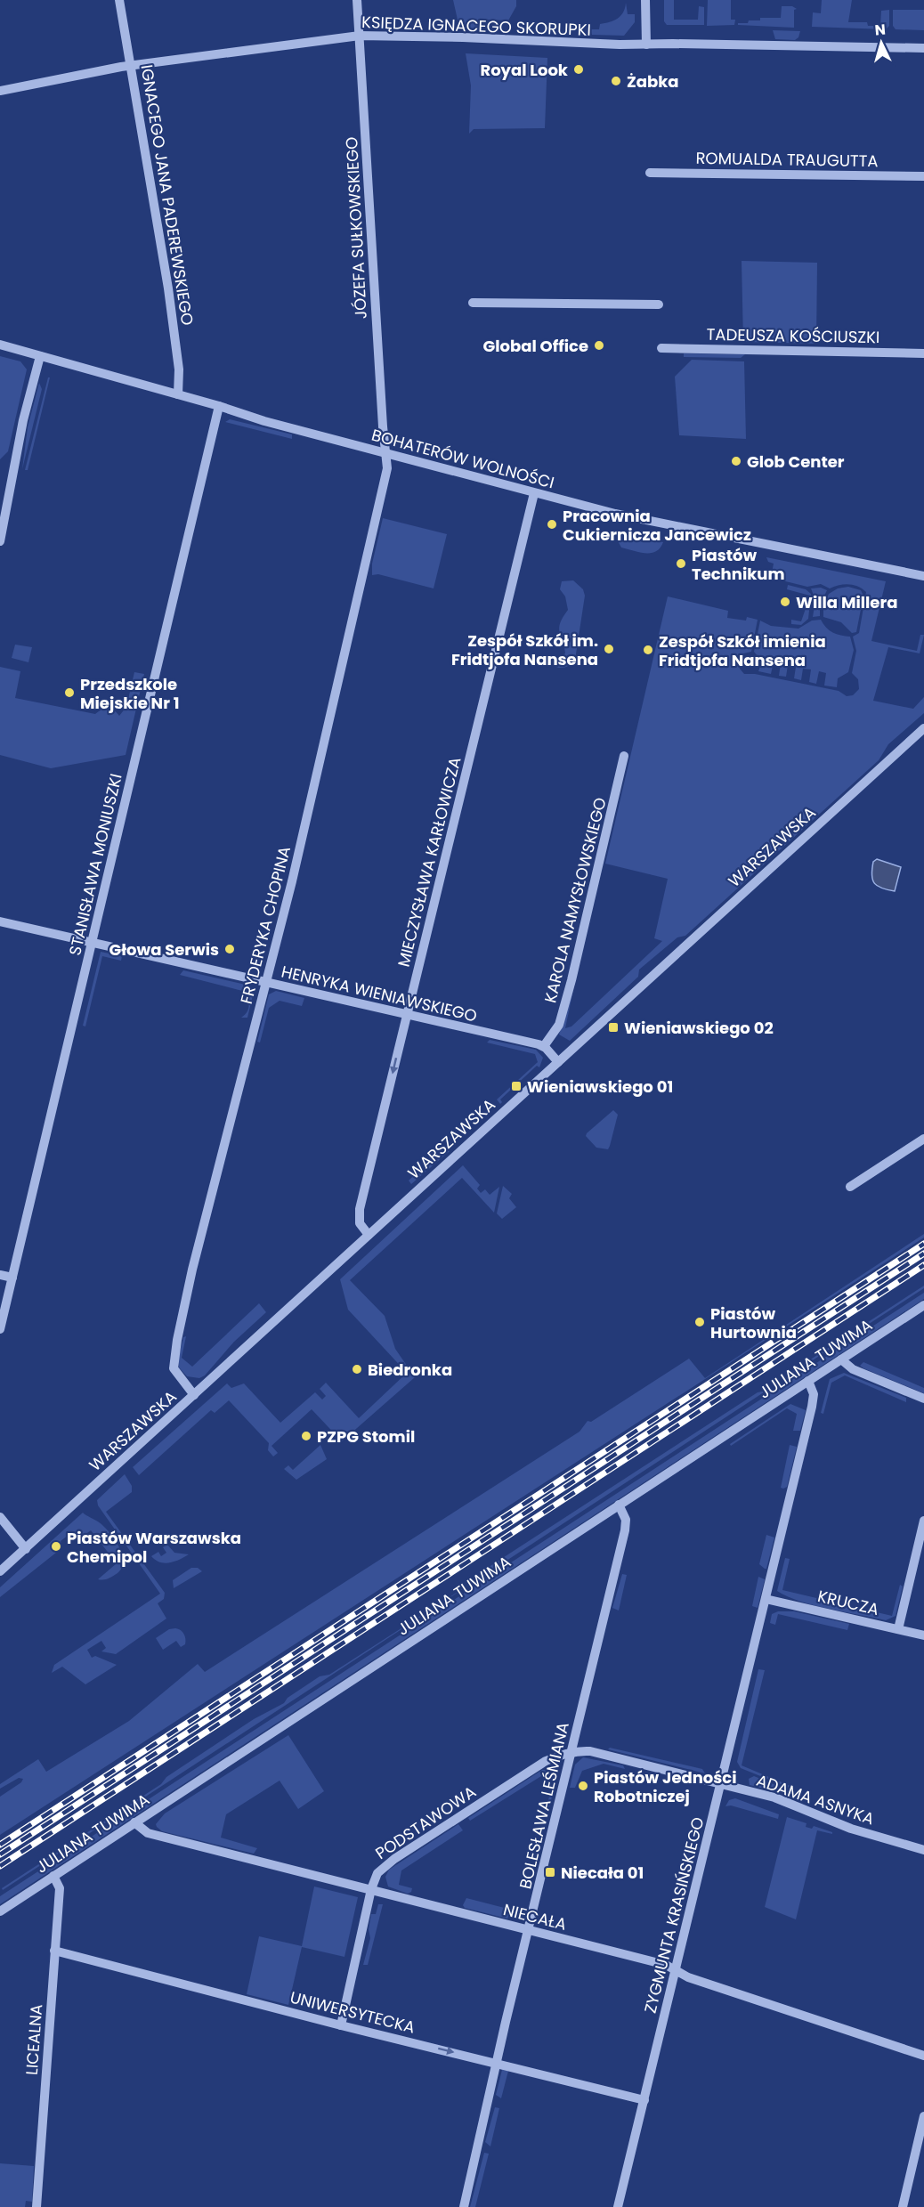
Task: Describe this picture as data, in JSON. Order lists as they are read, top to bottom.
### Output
{
  "streets": {
    "street": [
      "KSIĘDZA IGNACEGO SKORUPKI",
      "ROMUALDA TRAUGUTTA",
      "IGNACEGO JANA PADEREWSKIEGO",
      "JÓZEFA SUŁKOWSKIEGO",
      "TADEUSZA KOŚCIUSZKI",
      "BOHATERÓW WOLNOŚCI",
      "WARSZAWSKA",
      "MIECZYSŁAWA KARŁOWICZA",
      "STANISŁAWA MONIUSZKI",
      "KAROLA NAMYSŁOWSKIEGO",
      "FRYDERYKA CHOPINA",
      "HENRYKA WIENIAWSKIEGO",
      "JULIANA TUWIMA",
      "KRUCZA",
      "ADAMA ASNYKA",
      "BOLESŁAWA LEŚMIANA",
      "PODSTAWOWA",
      "ZYGMUNTA KRASIŃSKIEGO",
      "NIECAŁA",
      "UNIWERSYTECKA",
      "LICEALNA"
    ]
  },
  "crossings": [
    ["KSIĘDZA IGNACEGO SKORUPKI", "IGNACEGO JANA PADEREWSKIEGO"],
    ["KSIĘDZA IGNACEGO SKORUPKI", "JÓZEFA SUŁKOWSKIEGO"],
    ["IGNACEGO JANA PADEREWSKIEGO", "BOHATERÓW WOLNOŚCI"],
    ["JÓZEFA SUŁKOWSKIEGO", "BOHATERÓW WOLNOŚCI"],
    ["JÓZEFA SUŁKOWSKIEGO", "FRYDERYKA CHOPINA"],
    ["BOHATERÓW WOLNOŚCI", "MIECZYSŁAWA KARŁOWICZA"],
    ["BOHATERÓW WOLNOŚCI", "STANISŁAWA MONIUSZKI"],
    ["BOHATERÓW WOLNOŚCI", "FRYDERYKA CHOPINA"],
    ["WARSZAWSKA", "MIECZYSŁAWA KARŁOWICZA"],
    ["WARSZAWSKA", "FRYDERYKA CHOPINA"],
    ["MIECZYSŁAWA KARŁOWICZA", "HENRYKA WIENIAWSKIEGO"],
    ["STANISŁAWA MONIUSZKI", "HENRYKA WIENIAWSKIEGO"],
    ["KAROLA NAMYSŁOWSKIEGO", "HENRYKA WIENIAWSKIEGO"],
    ["FRYDERYKA CHOPINA", "HENRYKA WIENIAWSKIEGO"],
    ["JULIANA TUWIMA", "BOLESŁAWA LEŚMIANA"],
    ["JULIANA TUWIMA", "ZYGMUNTA KRASIŃSKIEGO"],
    ["JULIANA TUWIMA", "NIECAŁA"],
    ["JULIANA TUWIMA", "LICEALNA"],
    ["KRUCZA", "ZYGMUNTA KRASIŃSKIEGO"],
    ["ADAMA ASNYKA", "BOLESŁAWA LEŚMIANA"],
    ["ADAMA ASNYKA", "PODSTAWOWA"],
    ["ADAMA ASNYKA", "ZYGMUNTA KRASIŃSKIEGO"],
    ["BOLESŁAWA LEŚMIANA", "PODSTAWOWA"],
    ["BOLESŁAWA LEŚMIANA", "NIECAŁA"],
    ["BOLESŁAWA LEŚMIANA", "UNIWERSYTECKA"],
    ["PODSTAWOWA", "NIECAŁA"],
    ["PODSTAWOWA", "UNIWERSYTECKA"],
    ["ZYGMUNTA KRASIŃSKIEGO", "NIECAŁA"],
    ["ZYGMUNTA KRASIŃSKIEGO", "UNIWERSYTECKA"],
    ["UNIWERSYTECKA", "LICEALNA"]
  ],
  "places": {
    "other": [
      "Royal Look",
      "Żabka",
      "Global Office",
      "Glob Center",
      "Pracownia Cukiernicza Jancewicz",
      "Piastów Technikum",
      "Willa Millera",
      "Zespół Szkół im. Fridtjofa Nansena",
      "Zespół Szkół imienia Fridtjofa Nansena",
      "Przedszkole Miejskie Nr 1",
      "Głowa Serwis",
      "Piastów Hurtownia",
      "Biedronka",
      "PZPG Stomil",
      "Piastów Warszawska Chemipol",
      "Piastów Jedności Robotniczej"
    ],
    "transit": ["Wieniawskiego 02", "Wieniawskiego 01", "Niecała 01"]
  },
  "north": "top"
}
